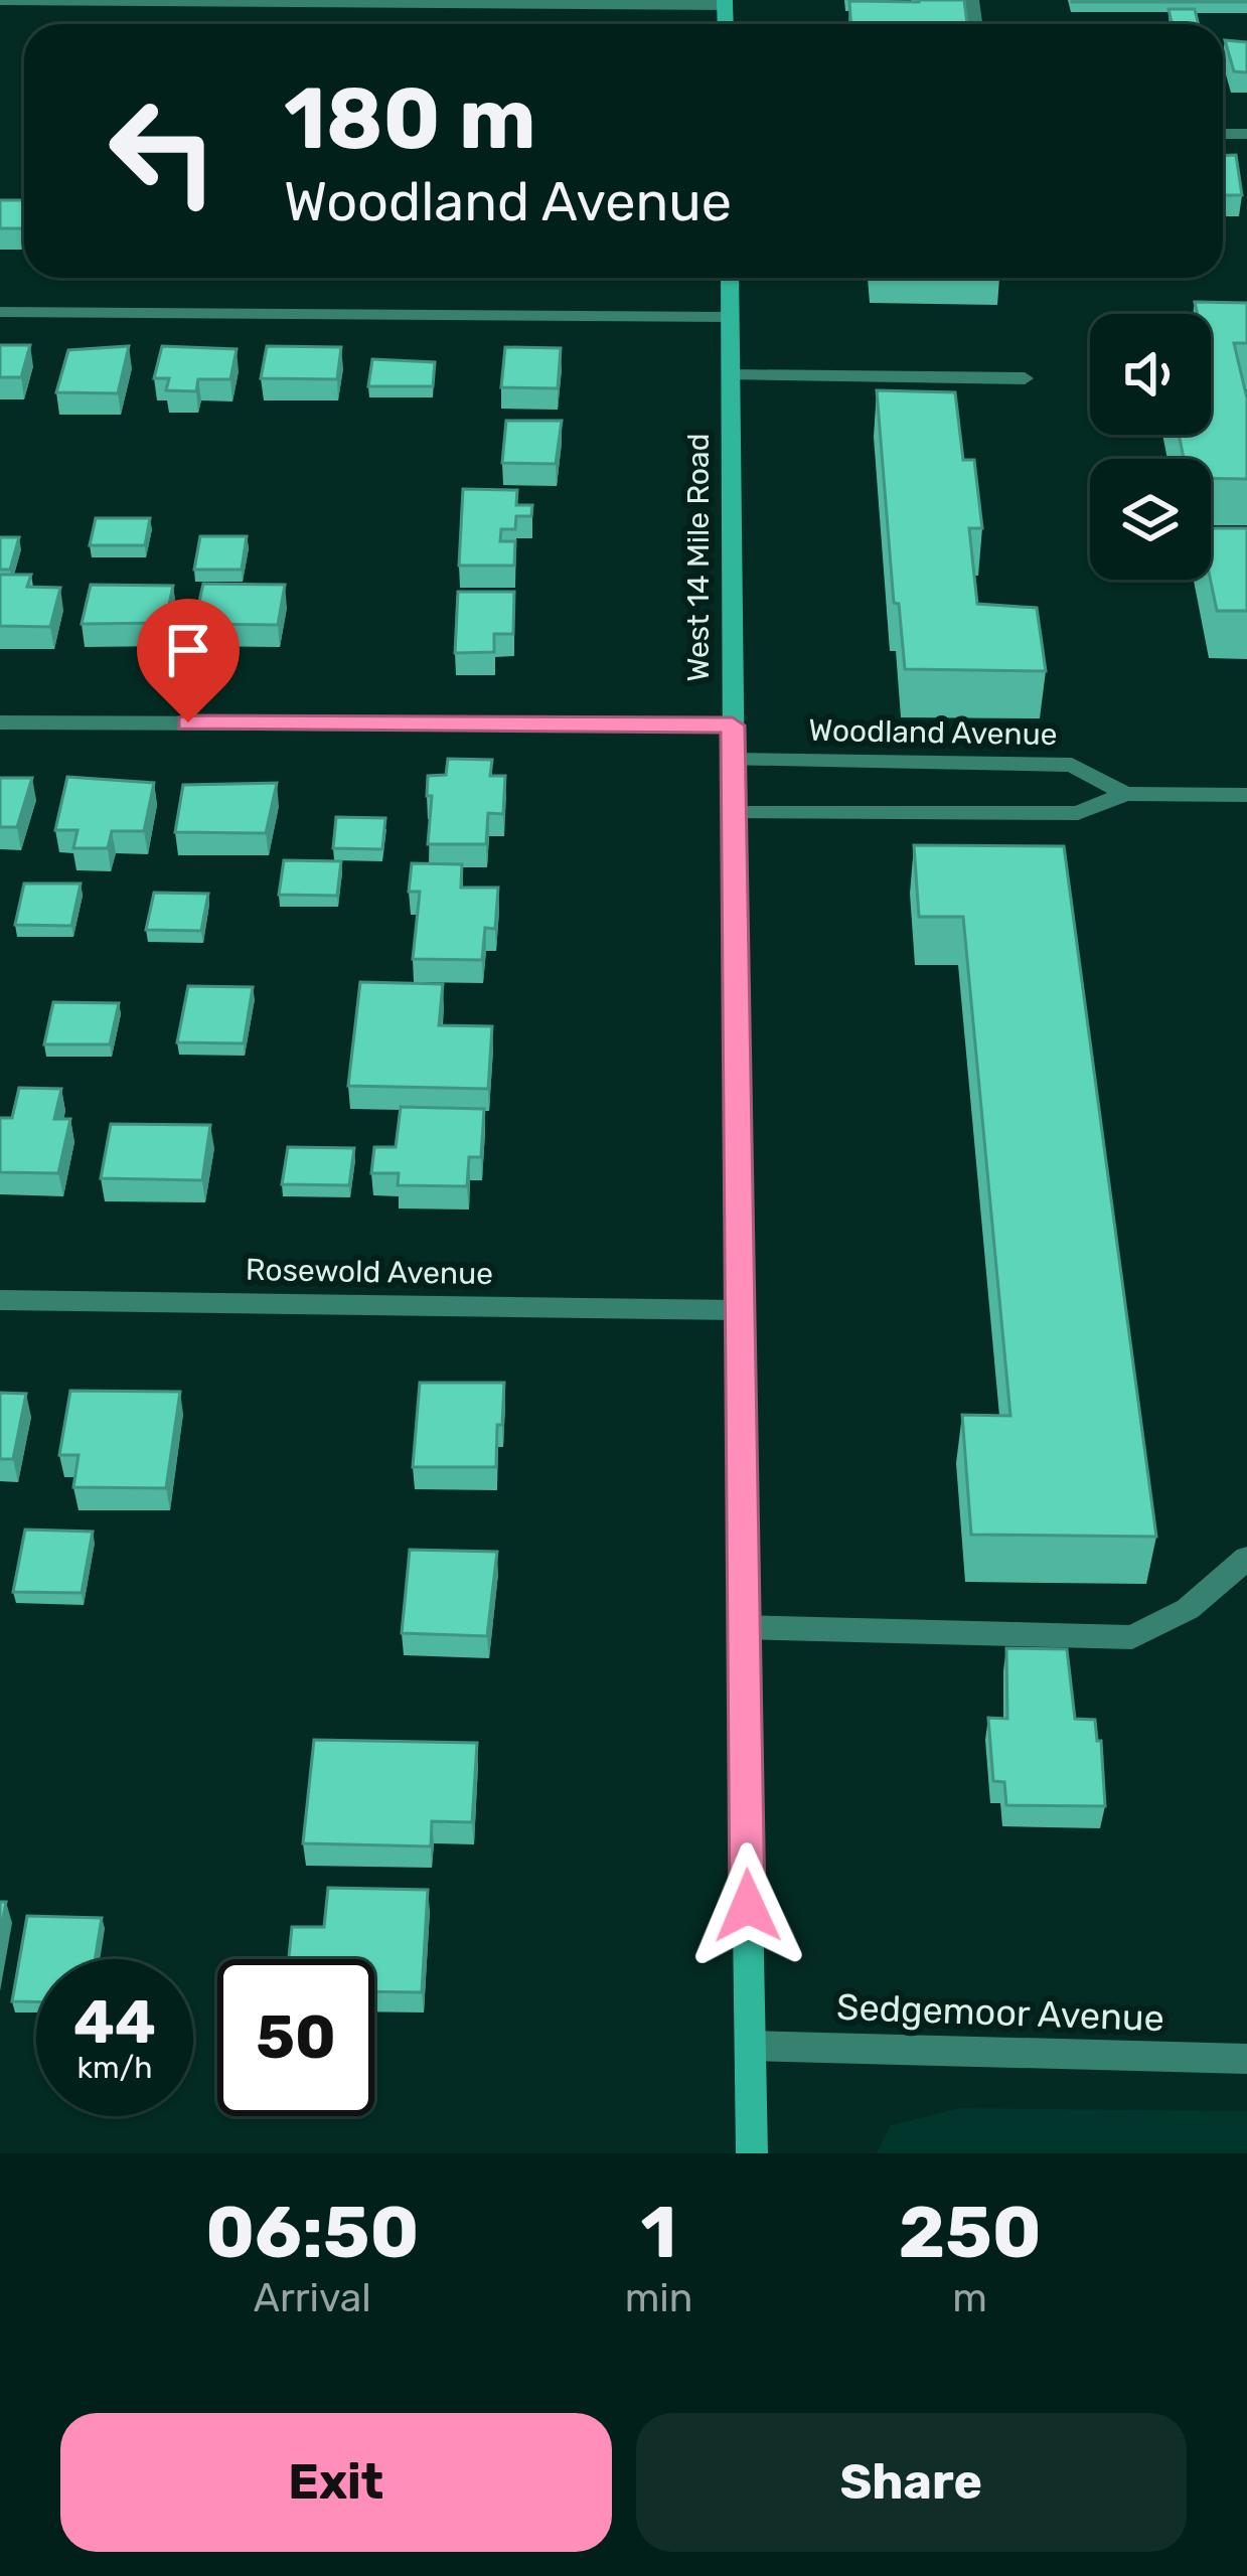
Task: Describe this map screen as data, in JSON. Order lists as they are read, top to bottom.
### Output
{
  "streets": {
    "main road": ["West 14 Mile Road"],
    "street": ["Woodland Avenue", "Rosewold Avenue", "Sedgemoor Avenue"]
  },
  "crossings": [
    ["West 14 Mile Road", "Woodland Avenue"],
    ["West 14 Mile Road", "Rosewold Avenue"],
    ["West 14 Mile Road", "Sedgemoor Avenue"]
  ],
  "page": {
    "turn": ["180 m", "Woodland Avenue"],
    "speed": "44 km/h",
    "limit": "50",
    "eta": [
      "06:50",
      "Arrival",
      "1",
      "min",
      "250",
      "m"
    ],
    "buttons": ["Exit", "Share"]
  }
}
